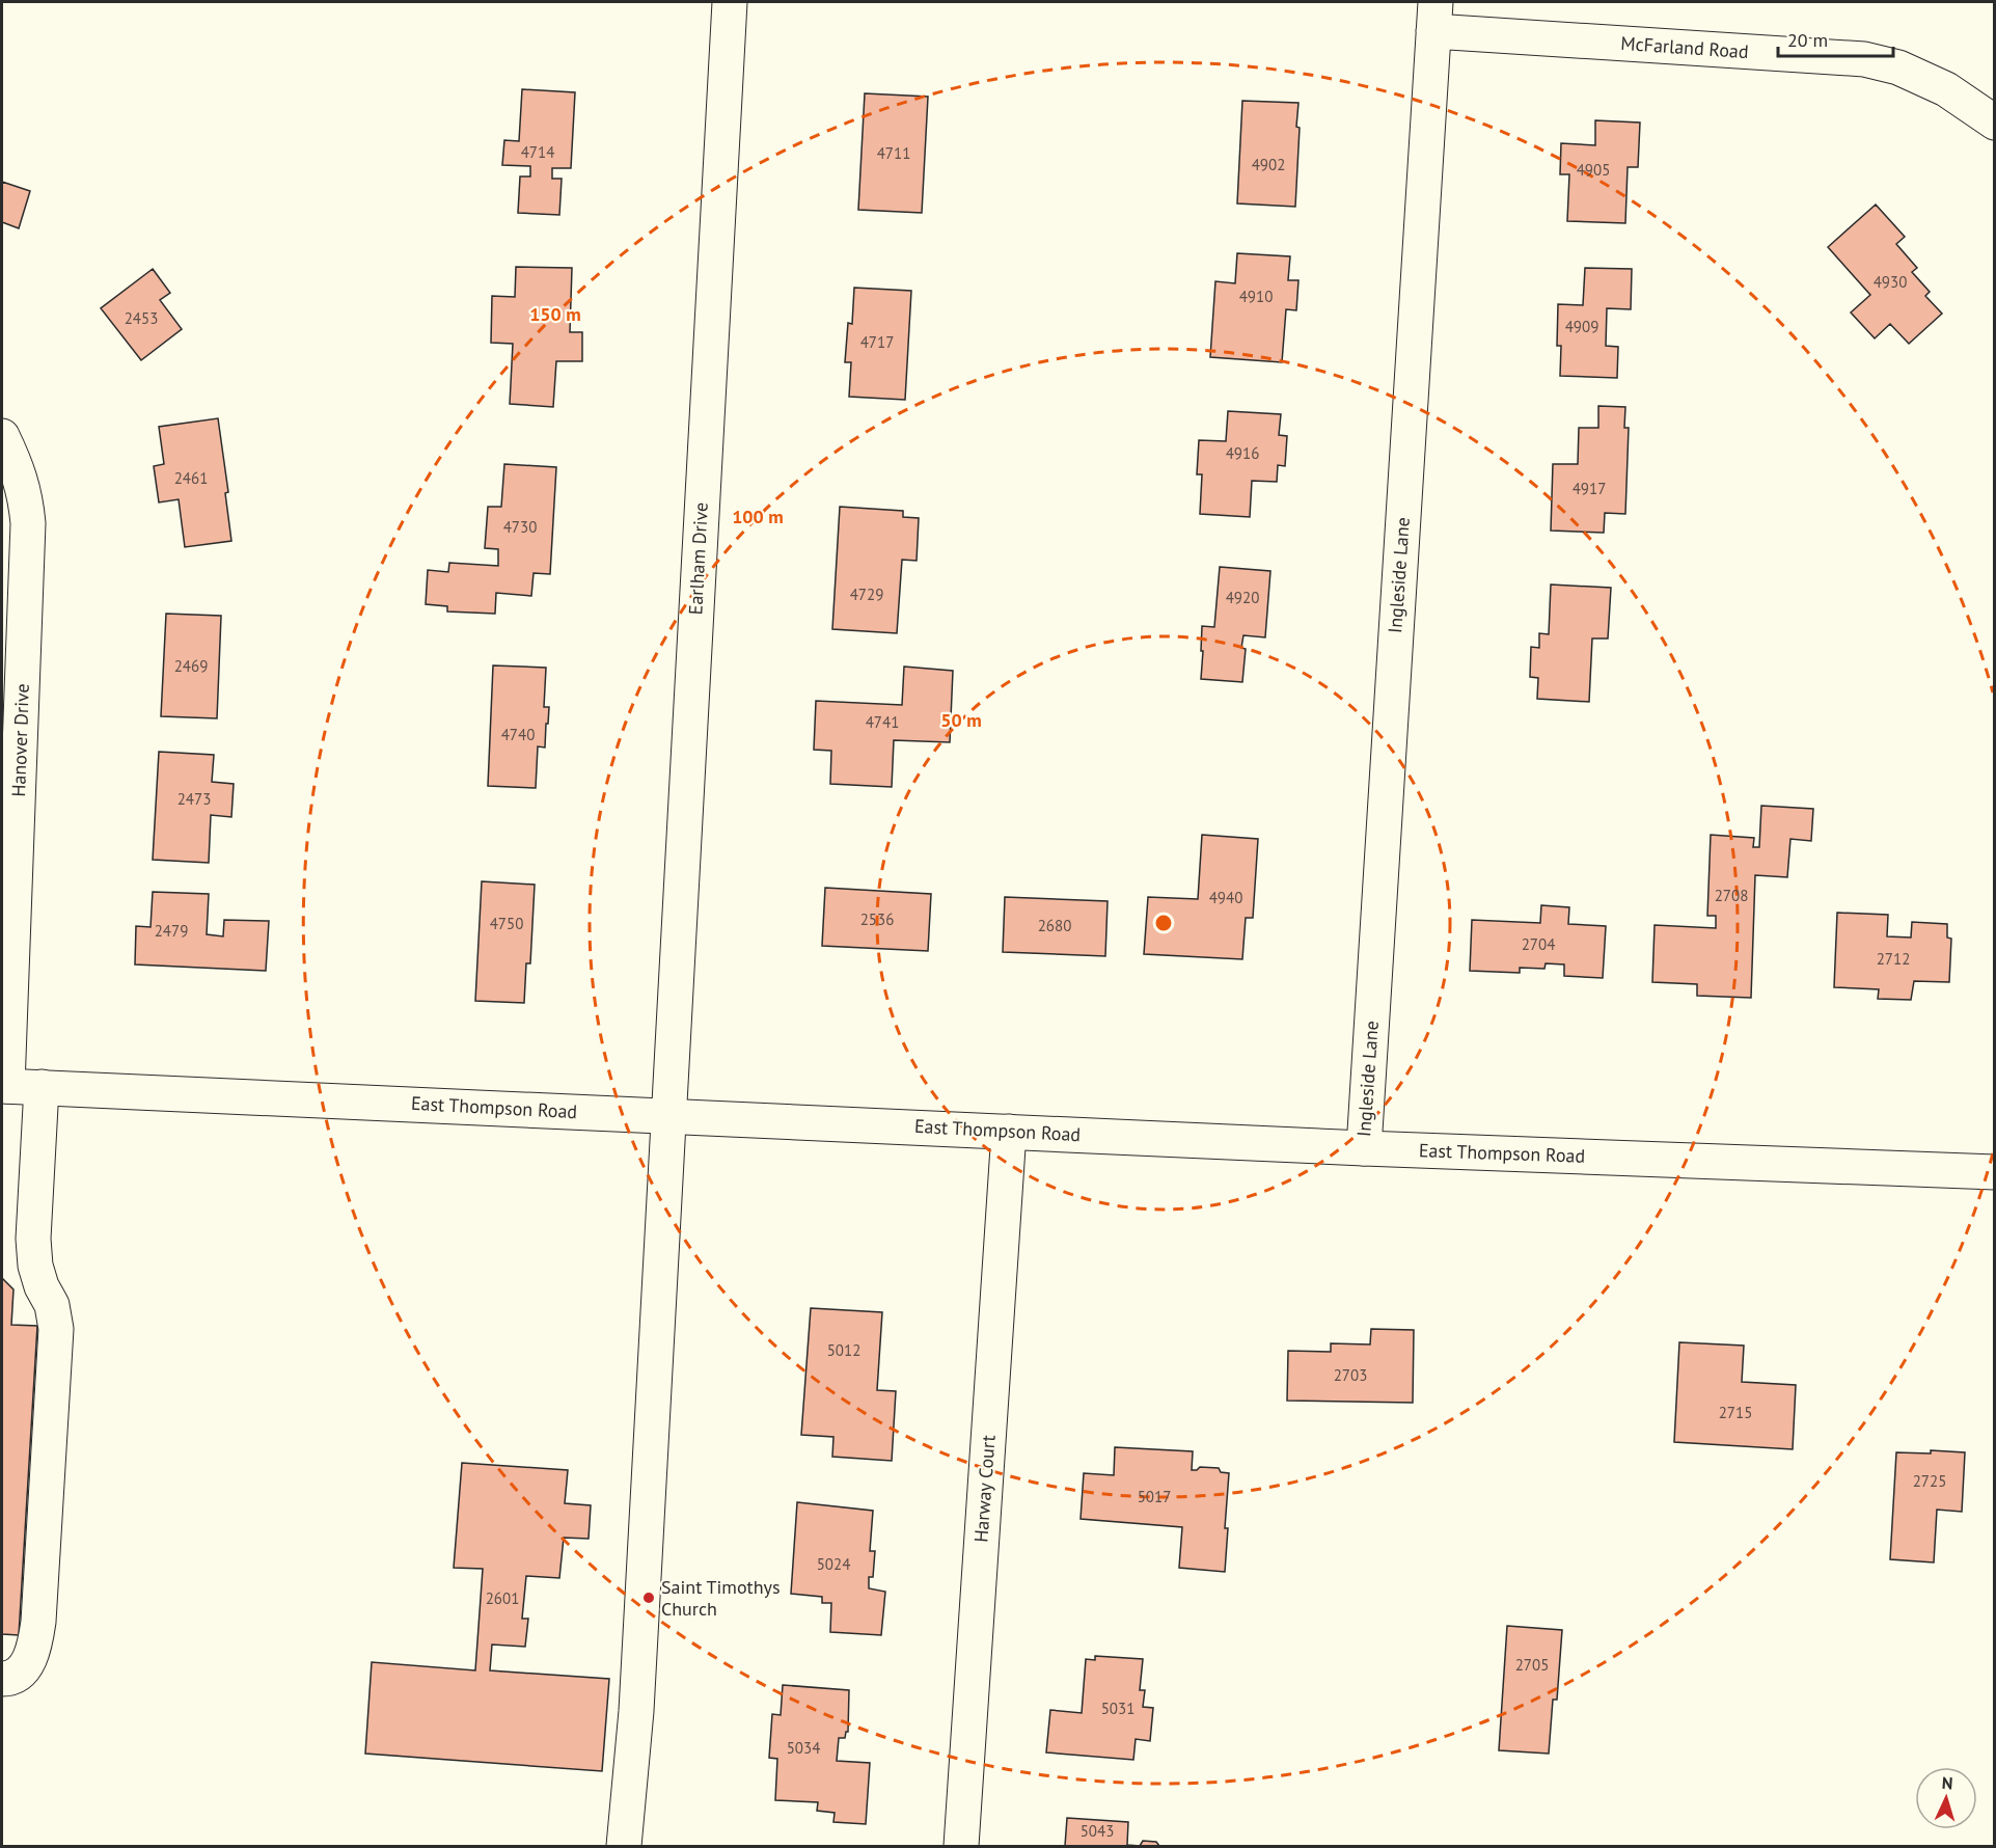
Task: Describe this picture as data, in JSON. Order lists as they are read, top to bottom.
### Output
{
  "streets": {
    "street": [
      "McFarland Road",
      "Earlham Drive",
      "Ingleside Lane",
      "Hanover Drive",
      "East Thompson Road",
      "Harway Court"
    ]
  },
  "crossings": [
    ["McFarland Road", "Ingleside Lane"],
    ["Earlham Drive", "East Thompson Road"],
    ["Ingleside Lane", "East Thompson Road"],
    ["Hanover Drive", "East Thompson Road"],
    ["East Thompson Road", "Harway Court"]
  ],
  "places": ["Saint Timothys Church"],
  "house_numbers": [
    "4714",
    "4711",
    "4902",
    "4905",
    "4930",
    "4910",
    "2453",
    "4909",
    "4717",
    "4916",
    "2461",
    "4917",
    "4730",
    "4729",
    "4920",
    "2469",
    "4741",
    "4740",
    "2473",
    "2708",
    "4940",
    "2536",
    "4750",
    "2680",
    "2479",
    "2704",
    "2712",
    "5012",
    "2703",
    "2715",
    "2725",
    "5017",
    "5024",
    "2601",
    "2705",
    "5031",
    "5034",
    "5043"
  ],
  "scale_bar": "20 m",
  "north": "top",
  "rings": ["150 m", "100 m", "50 m"]
}
